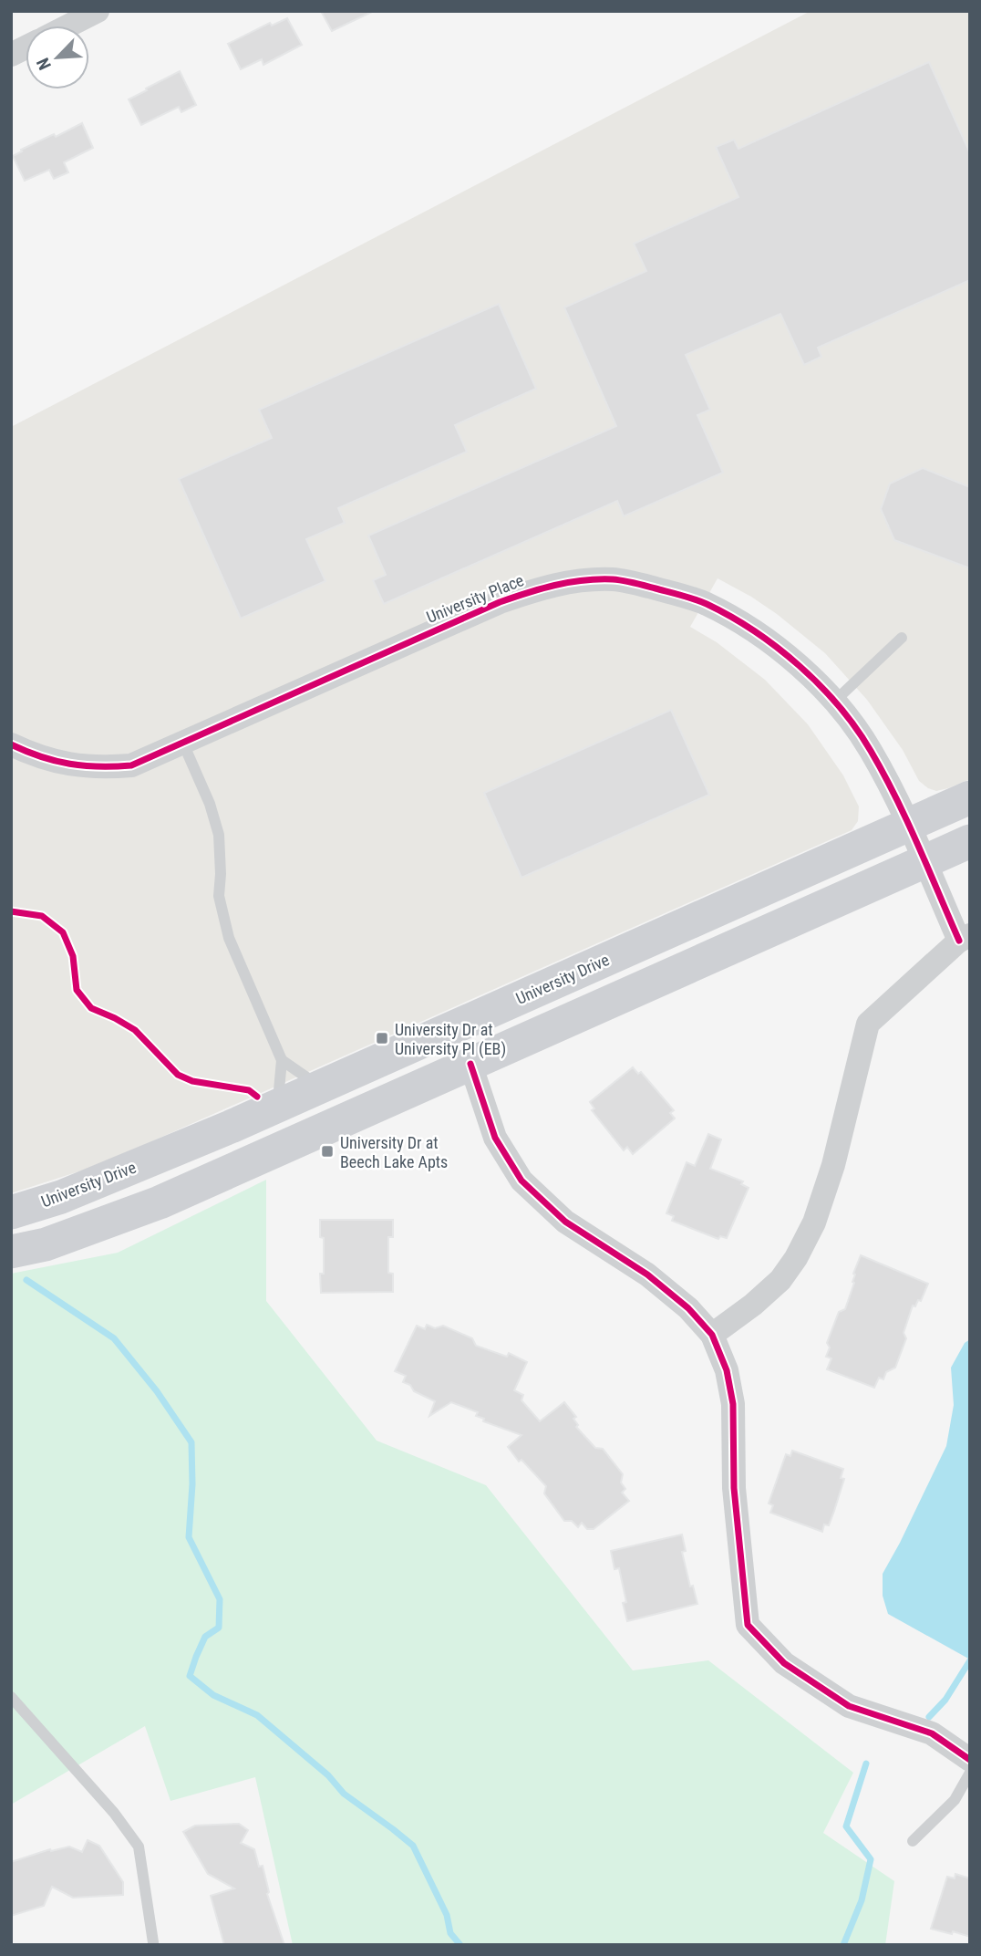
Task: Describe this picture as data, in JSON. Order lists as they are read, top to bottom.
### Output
{
  "streets": {
    "main road": ["University Drive"],
    "street": ["University Place"]
  },
  "crossings": [
    ["University Place", "University Drive"]
  ],
  "places": {
    "transit": ["University Dr at University Pl (EB)", "University Dr at Beech Lake Apts"]
  },
  "north": "bottom left"
}
